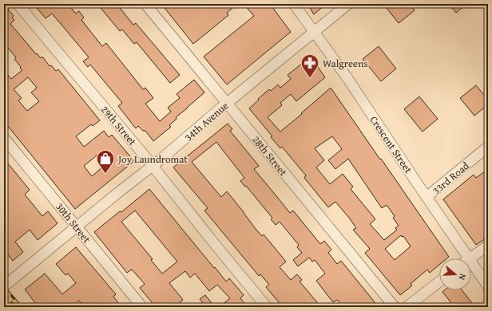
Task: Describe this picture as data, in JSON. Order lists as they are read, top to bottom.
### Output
{
  "streets": {
    "street": [
      "34th Avenue",
      "29th Street",
      "Crescent Street",
      "28th Street",
      "33rd Road",
      "30th Street"
    ]
  },
  "crossings": [
    ["34th Avenue", "29th Street"],
    ["34th Avenue", "Crescent Street"],
    ["34th Avenue", "28th Street"],
    ["34th Avenue", "30th Street"],
    ["Crescent Street", "33rd Road"]
  ],
  "places": {
    "pharmacy": ["Walgreens"],
    "shop": ["Joy Laundromat"]
  },
  "north": "right"
}
